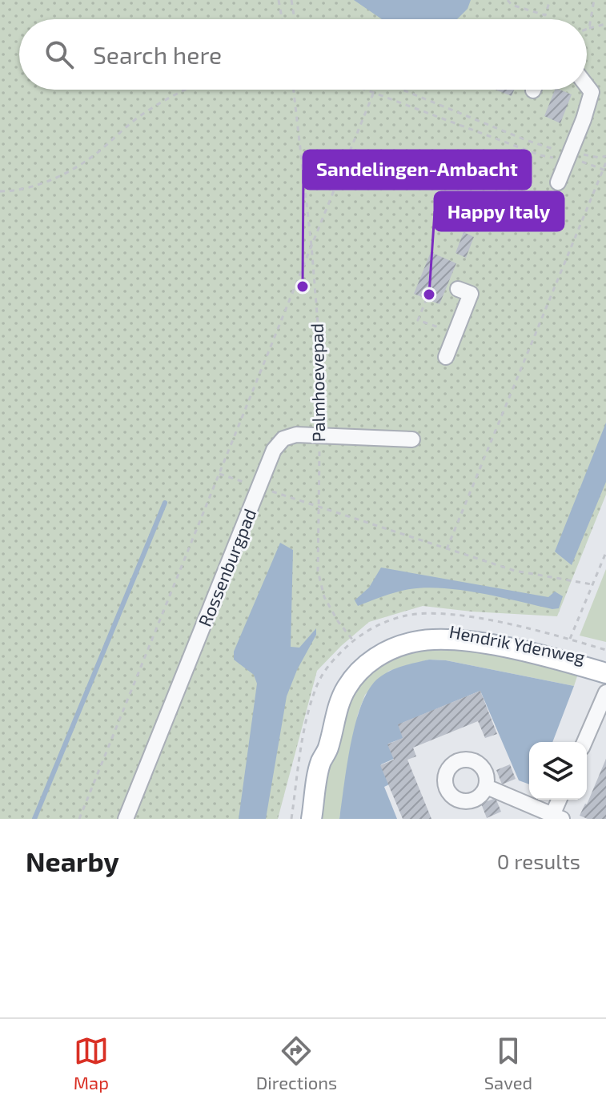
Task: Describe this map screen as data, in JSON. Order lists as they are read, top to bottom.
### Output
{
  "streets": {
    "main road": ["Hendrik Ydenweg"],
    "street": ["Rossenburgpad"],
    "path": ["Palmhoevepad"]
  },
  "crossings": [
    ["Palmhoevepad", "Rossenburgpad"]
  ],
  "places": ["Sandelingen-Ambacht", "Happy Italy"],
  "page": {
    "search": "Search here",
    "heading": ["Nearby", "0 results"],
    "nav": ["Map", "Directions", "Saved"]
  }
}
